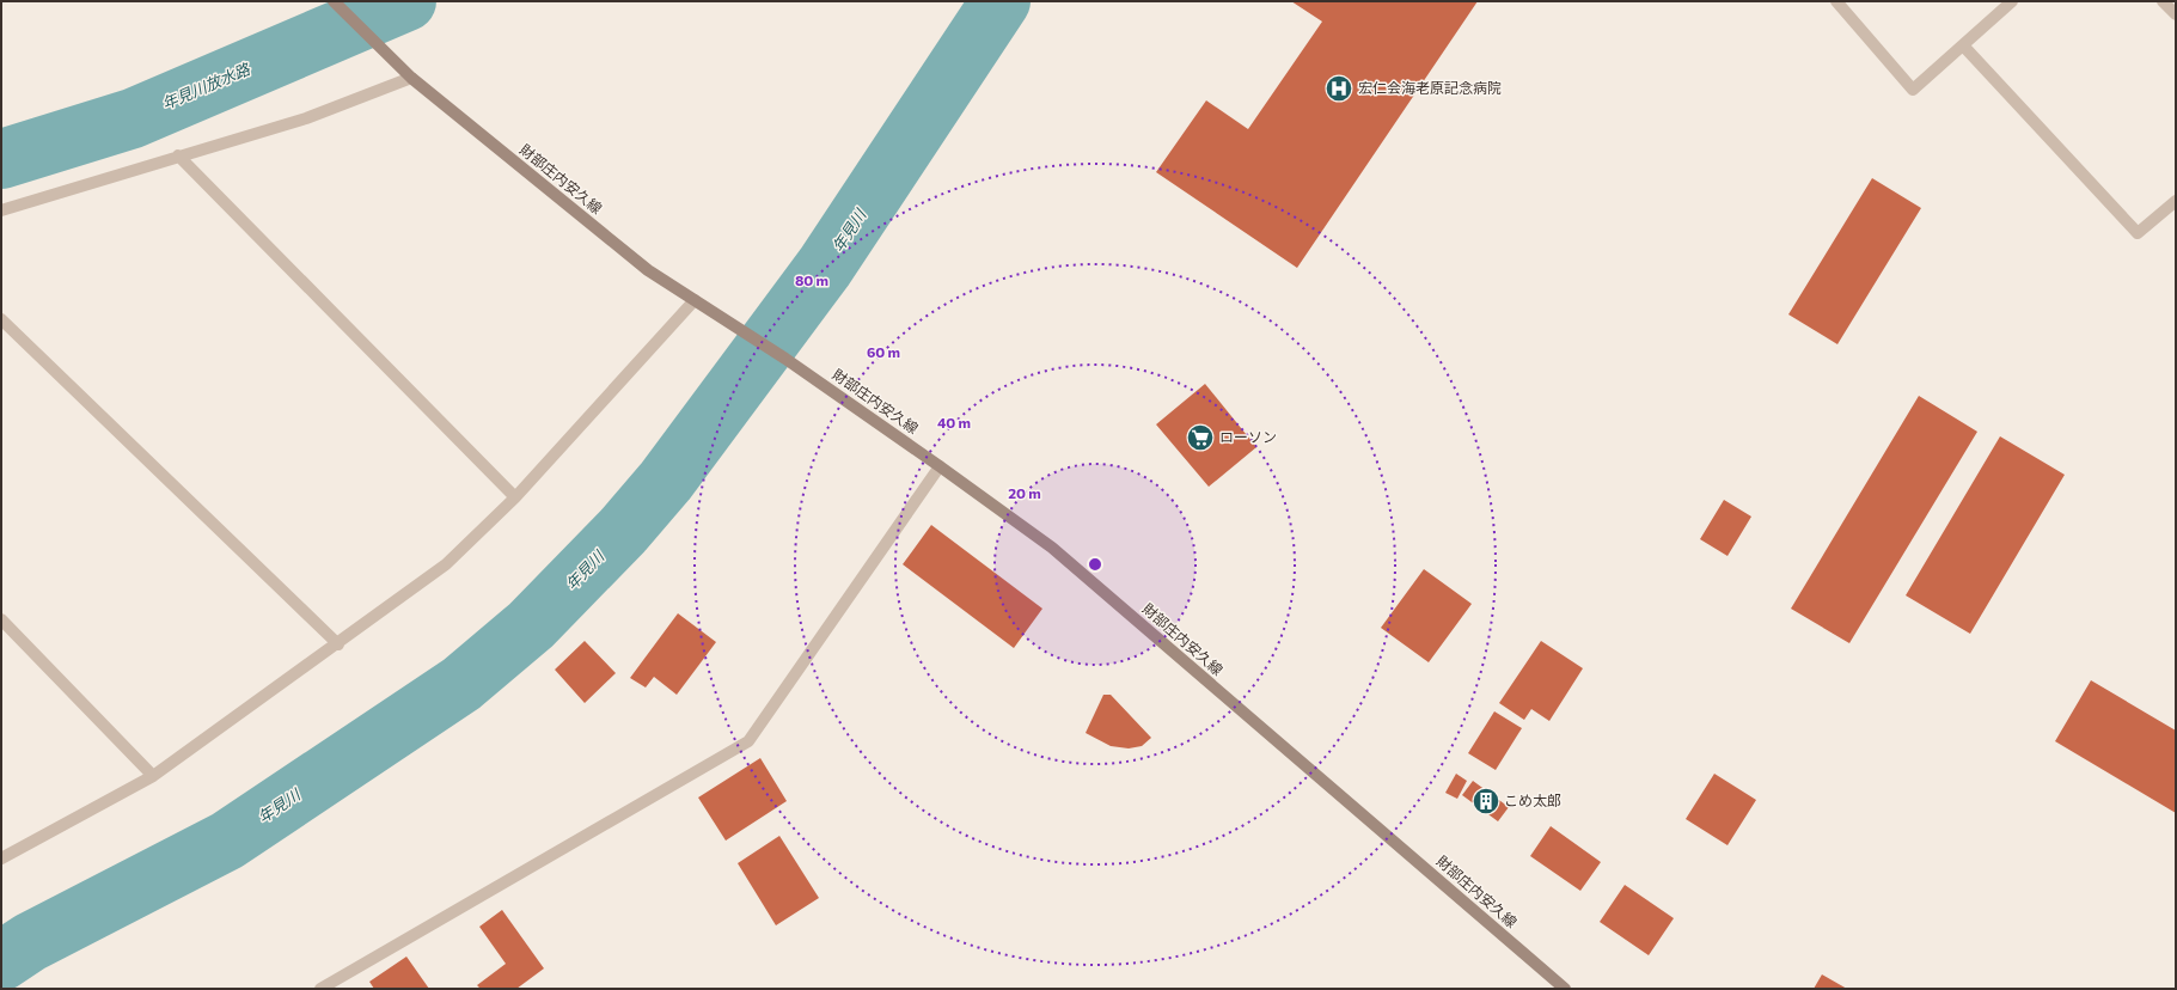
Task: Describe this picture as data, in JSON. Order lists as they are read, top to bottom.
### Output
{
  "streets": {
    "main road": ["財部庄内安久線"]
  },
  "water": ["年見川放水路", "年見川"],
  "places": {
    "hospital": ["宏仁会海老原記念病院"],
    "supermarket": ["ローソン"],
    "building": ["こめ太郎"]
  },
  "rings": [
    "80 m",
    "60 m",
    "40 m",
    "20 m"
  ]
}
